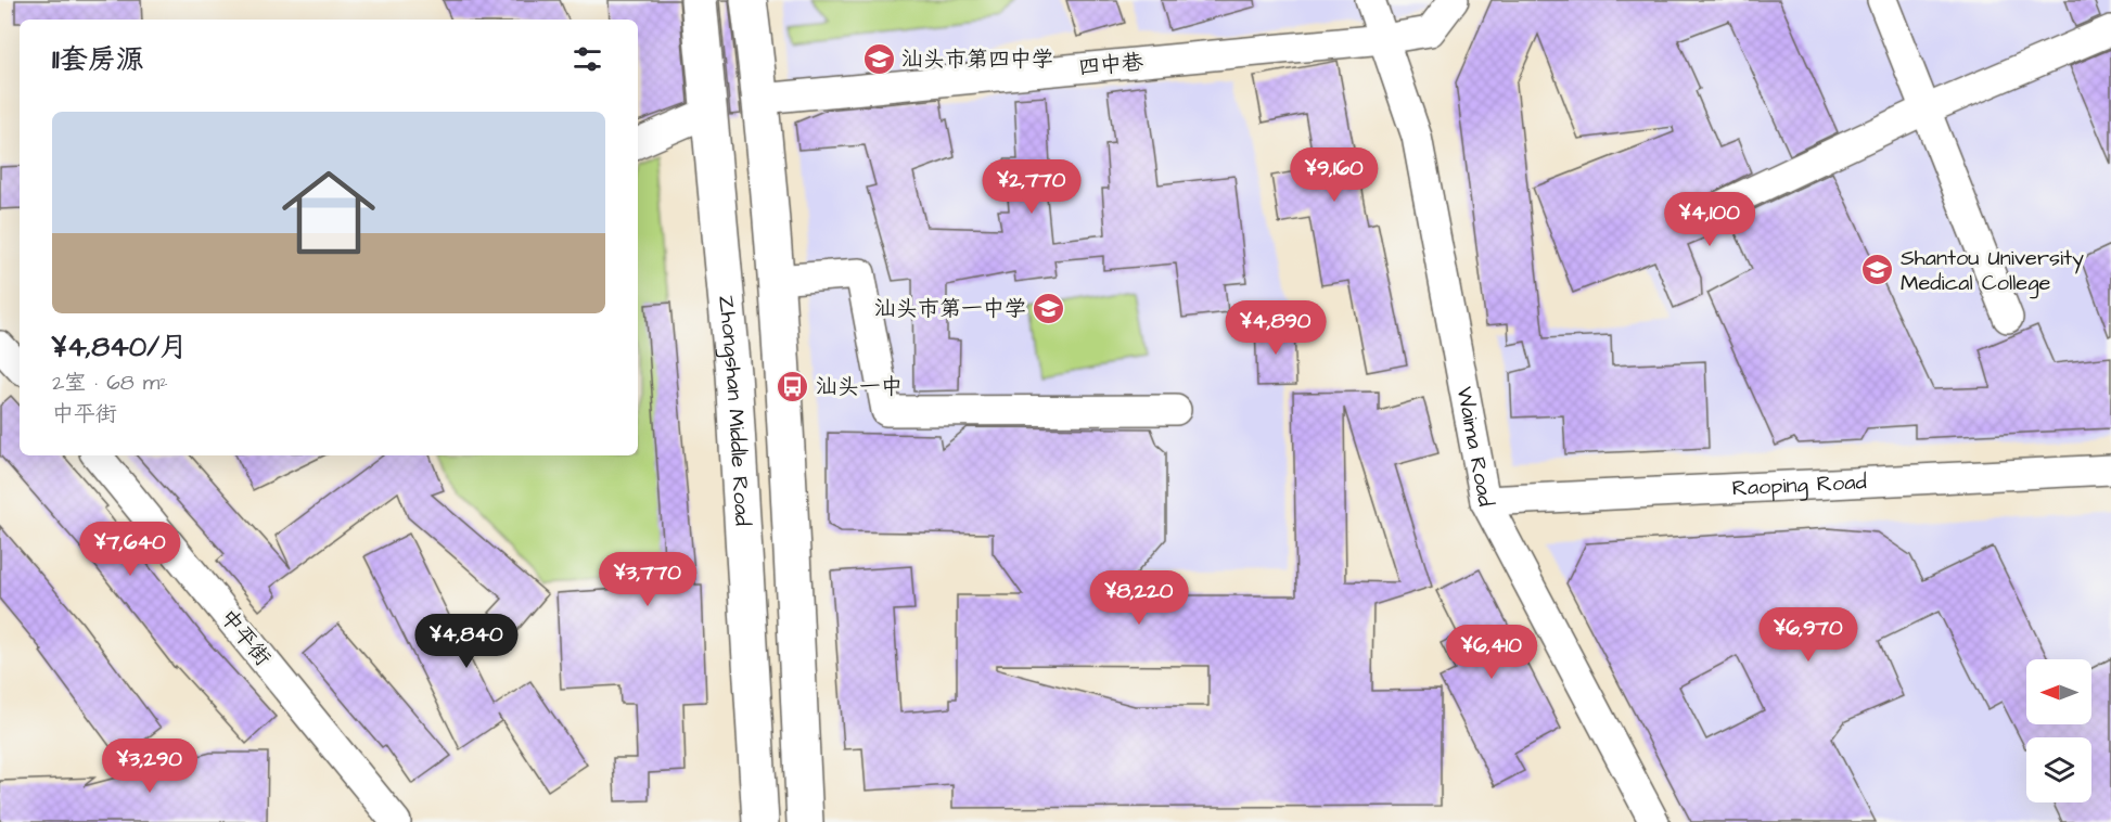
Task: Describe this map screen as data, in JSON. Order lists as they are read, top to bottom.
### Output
{
  "streets": {
    "main road": ["Zhongshan Middle Road"],
    "street": [
      "四中巷",
      "Waima Road",
      "Raoping Road",
      "中平街"
    ]
  },
  "crossings": [
    ["四中巷", "Waima Road"],
    ["Waima Road", "Raoping Road"]
  ],
  "places": {
    "school or university": ["汕头市第四中学", "Shantou University Medical College", "汕头市第一中学"],
    "bus stop": ["汕头一中"]
  },
  "north": "left",
  "page": {
    "heading": "11套房源",
    "list": [
      {
        "name": "¥4,840/月",
        "note": "2室 · 68 m² · 中平街"
      }
    ],
    "price": [
      "¥9,160",
      "¥2,770",
      "¥4,100",
      "¥4,890",
      "¥7,640",
      "¥3,770",
      "¥8,220",
      "¥6,970",
      "¥4,840",
      "¥6,410",
      "¥3,290"
    ]
  }
}
